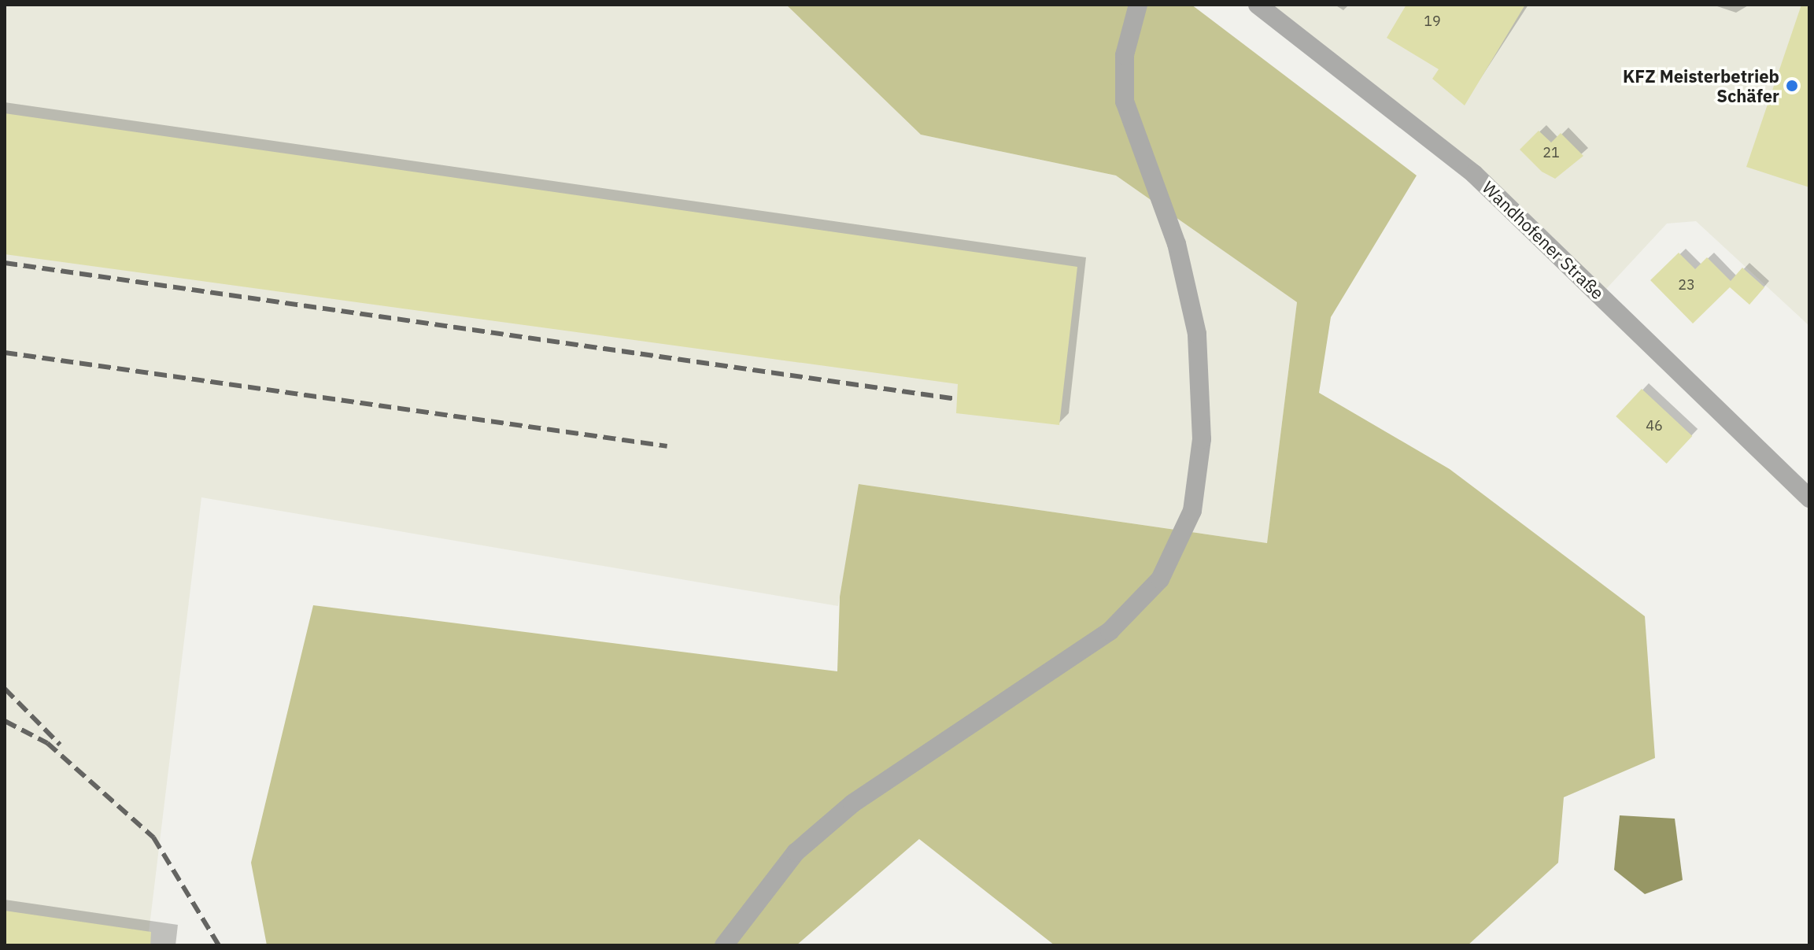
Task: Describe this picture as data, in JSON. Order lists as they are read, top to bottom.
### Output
{
  "streets": {
    "street": ["Wandhofener Straße"]
  },
  "places": ["KFZ Meisterbetrieb Schäfer"],
  "house_numbers": [
    "19",
    "21",
    "23",
    "46"
  ]
}
